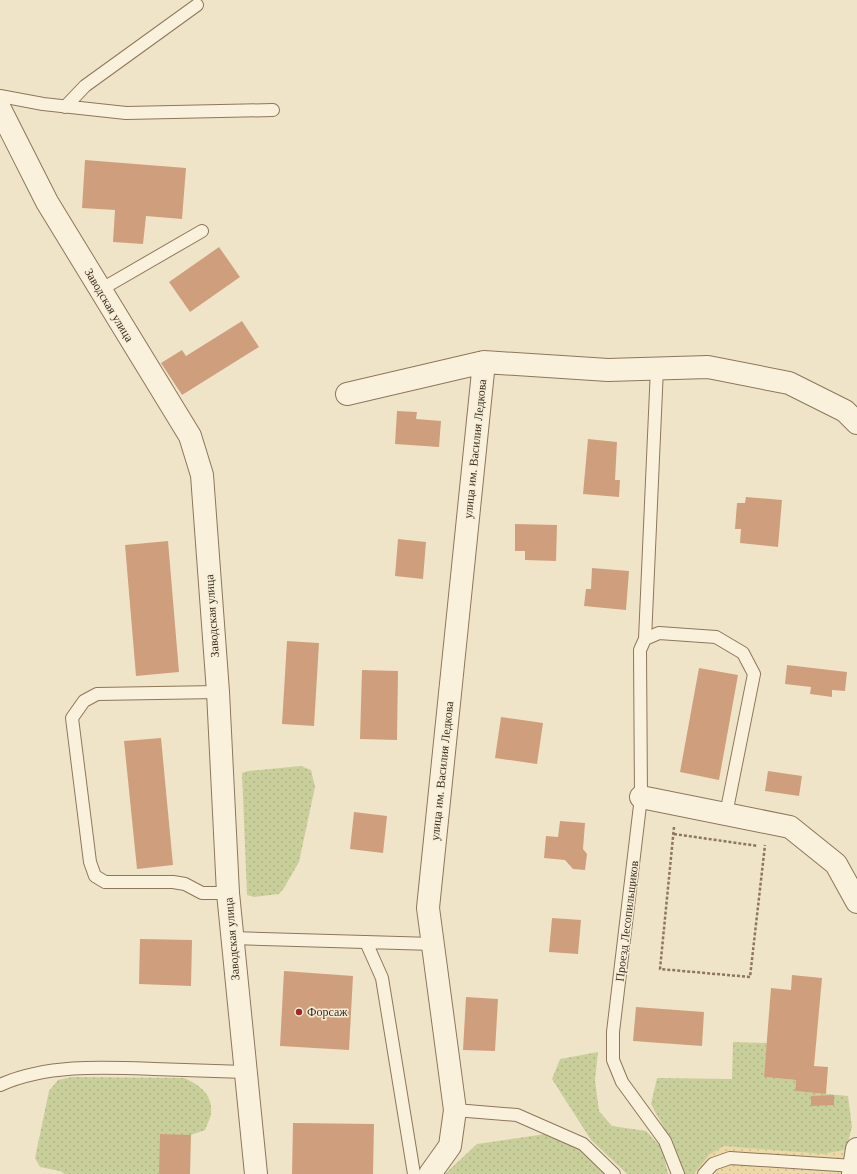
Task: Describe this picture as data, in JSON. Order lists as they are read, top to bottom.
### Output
{
  "streets": {
    "street": ["Заводская улица", "улица им. Василия Ледкова"],
    "lane": ["Проезд Лесопильщиков"]
  },
  "places": ["Форсаж"]
}
